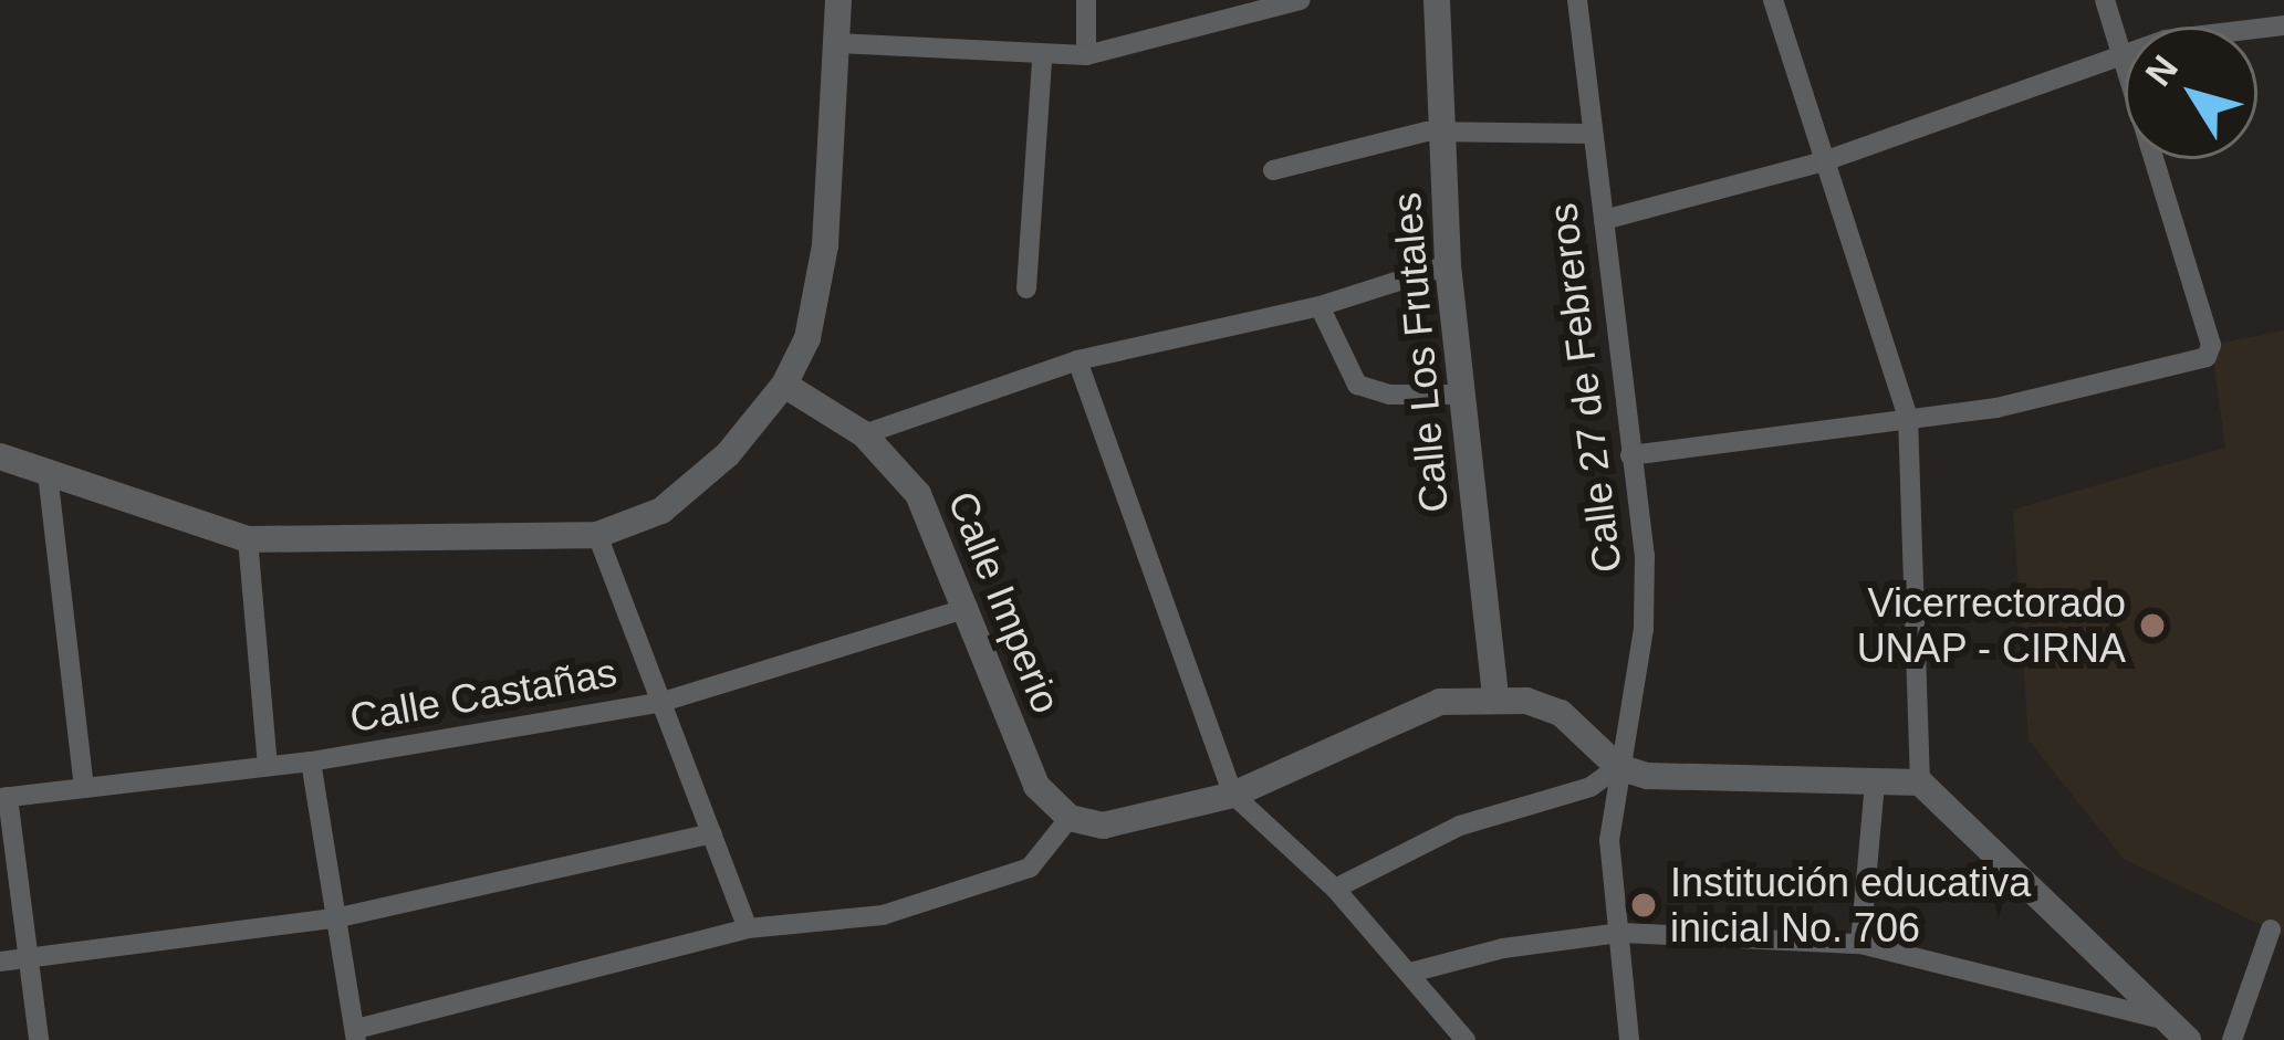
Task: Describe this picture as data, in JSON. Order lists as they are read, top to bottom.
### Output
{
  "streets": {
    "street": [
      "Calle Los Frutales",
      "Calle 27 de Febreros",
      "Calle Imperio",
      "Calle Castañas"
    ]
  },
  "crossings": [
    ["Calle Imperio", "Calle Castañas"]
  ],
  "places": ["Vicerrectorado UNAP - CIRNA", "Institución educativa inicial No. 706"],
  "north": "top left"
}
